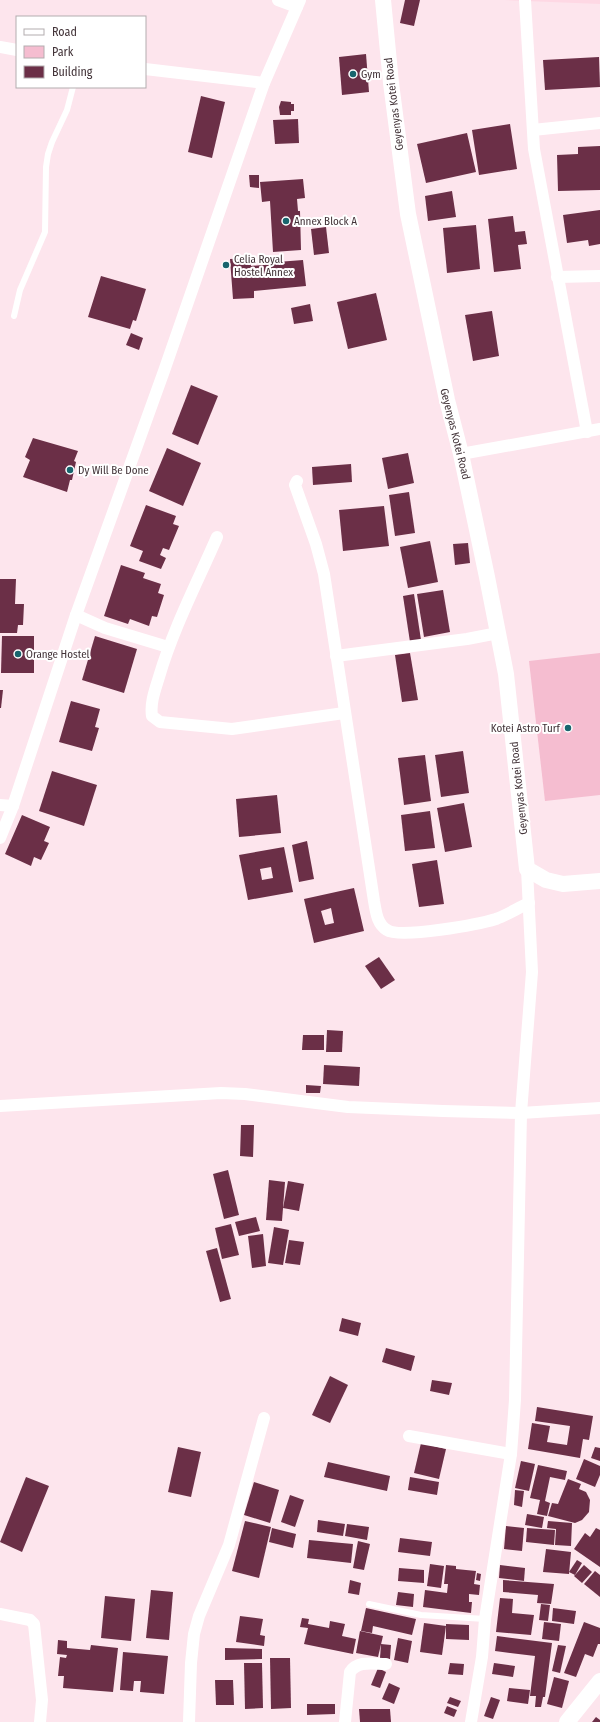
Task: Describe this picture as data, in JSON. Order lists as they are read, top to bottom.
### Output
{
  "streets": {
    "street": ["Geyenyas Kotei Road"]
  },
  "places": [
    "Gym",
    "Annex Block A",
    "Celia Royal Hostel Annex",
    "Dy Will Be Done",
    "Orange Hostel",
    "Kotei Astro Turf"
  ],
  "legend": ["Road", "Park", "Building"]
}
